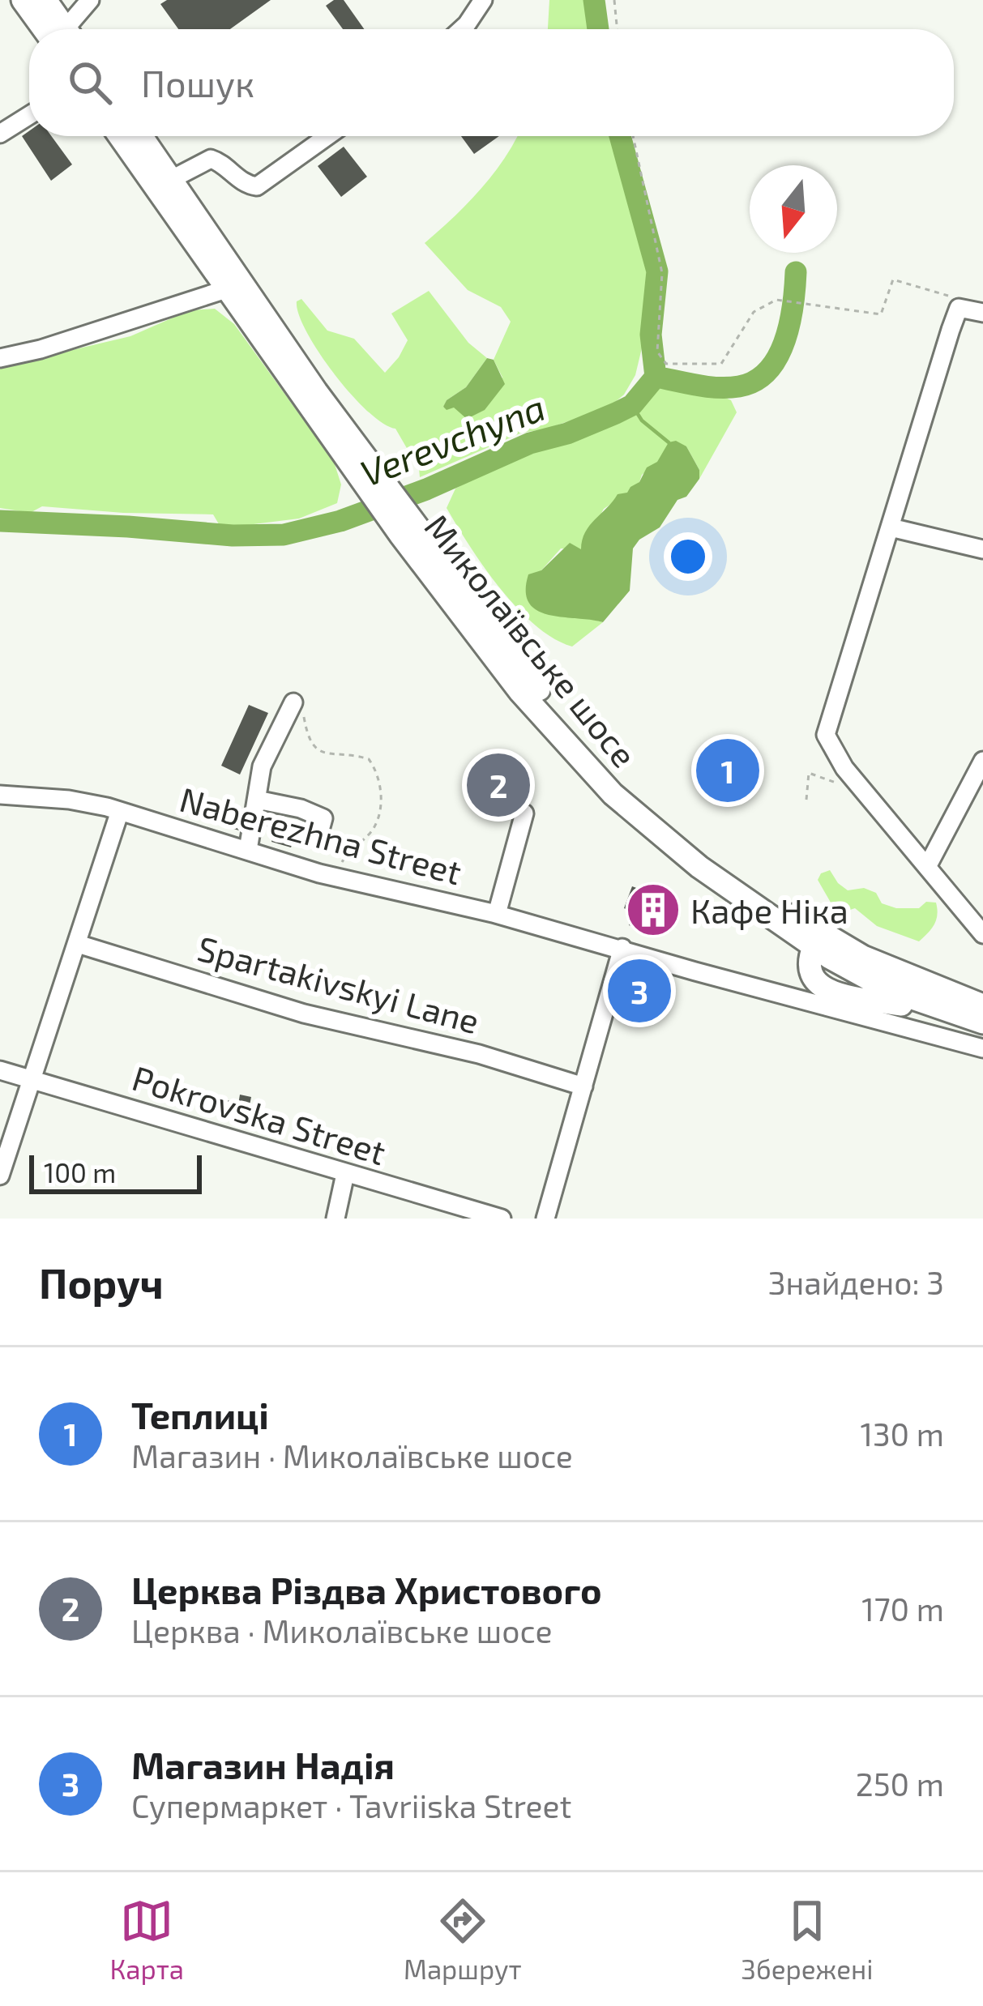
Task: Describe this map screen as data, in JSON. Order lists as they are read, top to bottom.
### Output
{
  "streets": {
    "main road": ["Миколаївське шосе"],
    "street": ["Naberezhna Street", "Spartakivskyi Lane", "Pokrovska Street"]
  },
  "water": ["Verevchyna"],
  "places": {
    "building": ["Кафе Ніка"]
  },
  "scale_bar": "100 m",
  "north": "bottom",
  "page": {
    "search": "Пошук",
    "pins": ["1", "2", "3"],
    "scale": "100 m",
    "heading": ["Поруч", "Знайдено: 3"],
    "list": [
      {
        "mark": "1",
        "name": "Теплиці",
        "note": "Магазин · Миколаївське шосе",
        "value": "130 m"
      },
      {
        "mark": "2",
        "name": "Церква Різдва Христового",
        "note": "Церква · Миколаївське шосе",
        "value": "170 m"
      },
      {
        "mark": "3",
        "name": "Магазин Надія",
        "note": "Супермаркет · Tavriiska Street",
        "value": "250 m"
      }
    ],
    "nav": ["Карта", "Маршрут", "Збережені"]
  }
}
